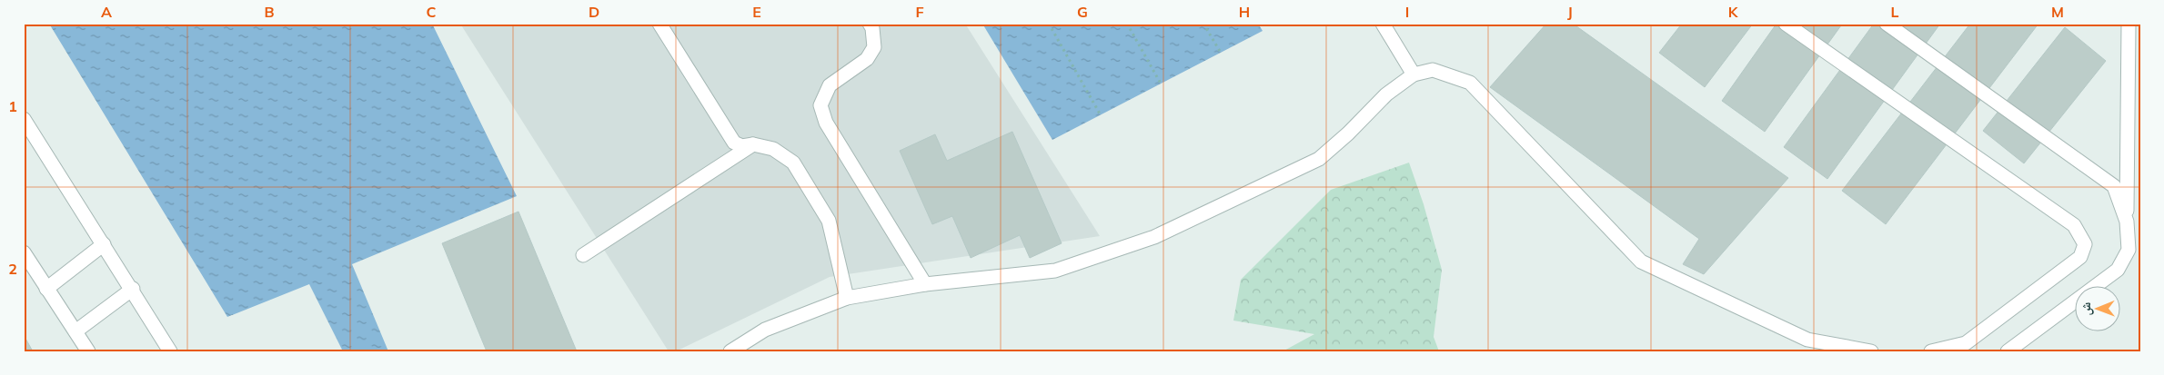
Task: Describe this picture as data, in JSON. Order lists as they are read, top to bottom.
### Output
{
  "north": "left",
  "grid": {
    "columns": [
      "A",
      "B",
      "C",
      "D",
      "E",
      "F",
      "G",
      "H",
      "I",
      "J",
      "K",
      "L",
      "M"
    ],
    "rows": ["1", "2"]
  }
}
